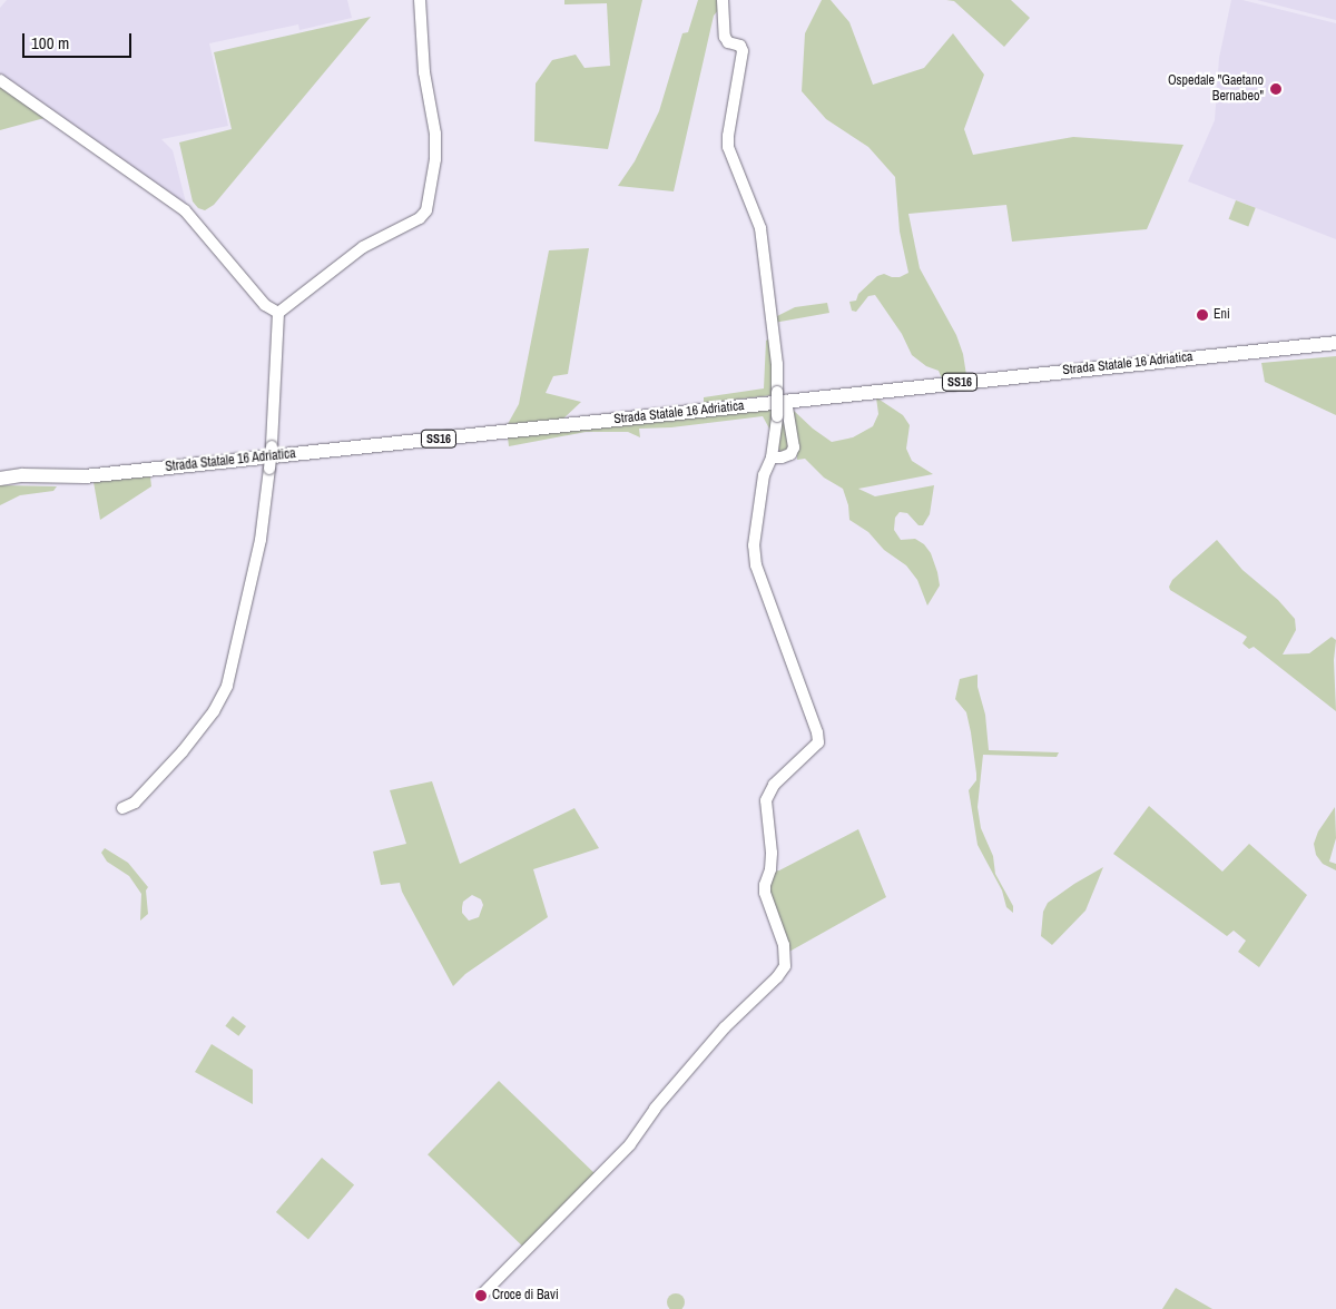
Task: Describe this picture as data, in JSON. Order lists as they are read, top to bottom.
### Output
{
  "streets": {
    "main road": ["Strada Statale 16 Adriatica", "SS16"]
  },
  "places": ["Ospedale \"Gaetano Bernabeo\"", "Eni", "Croce di Bavi"],
  "scale_bar": "100 m"
}
